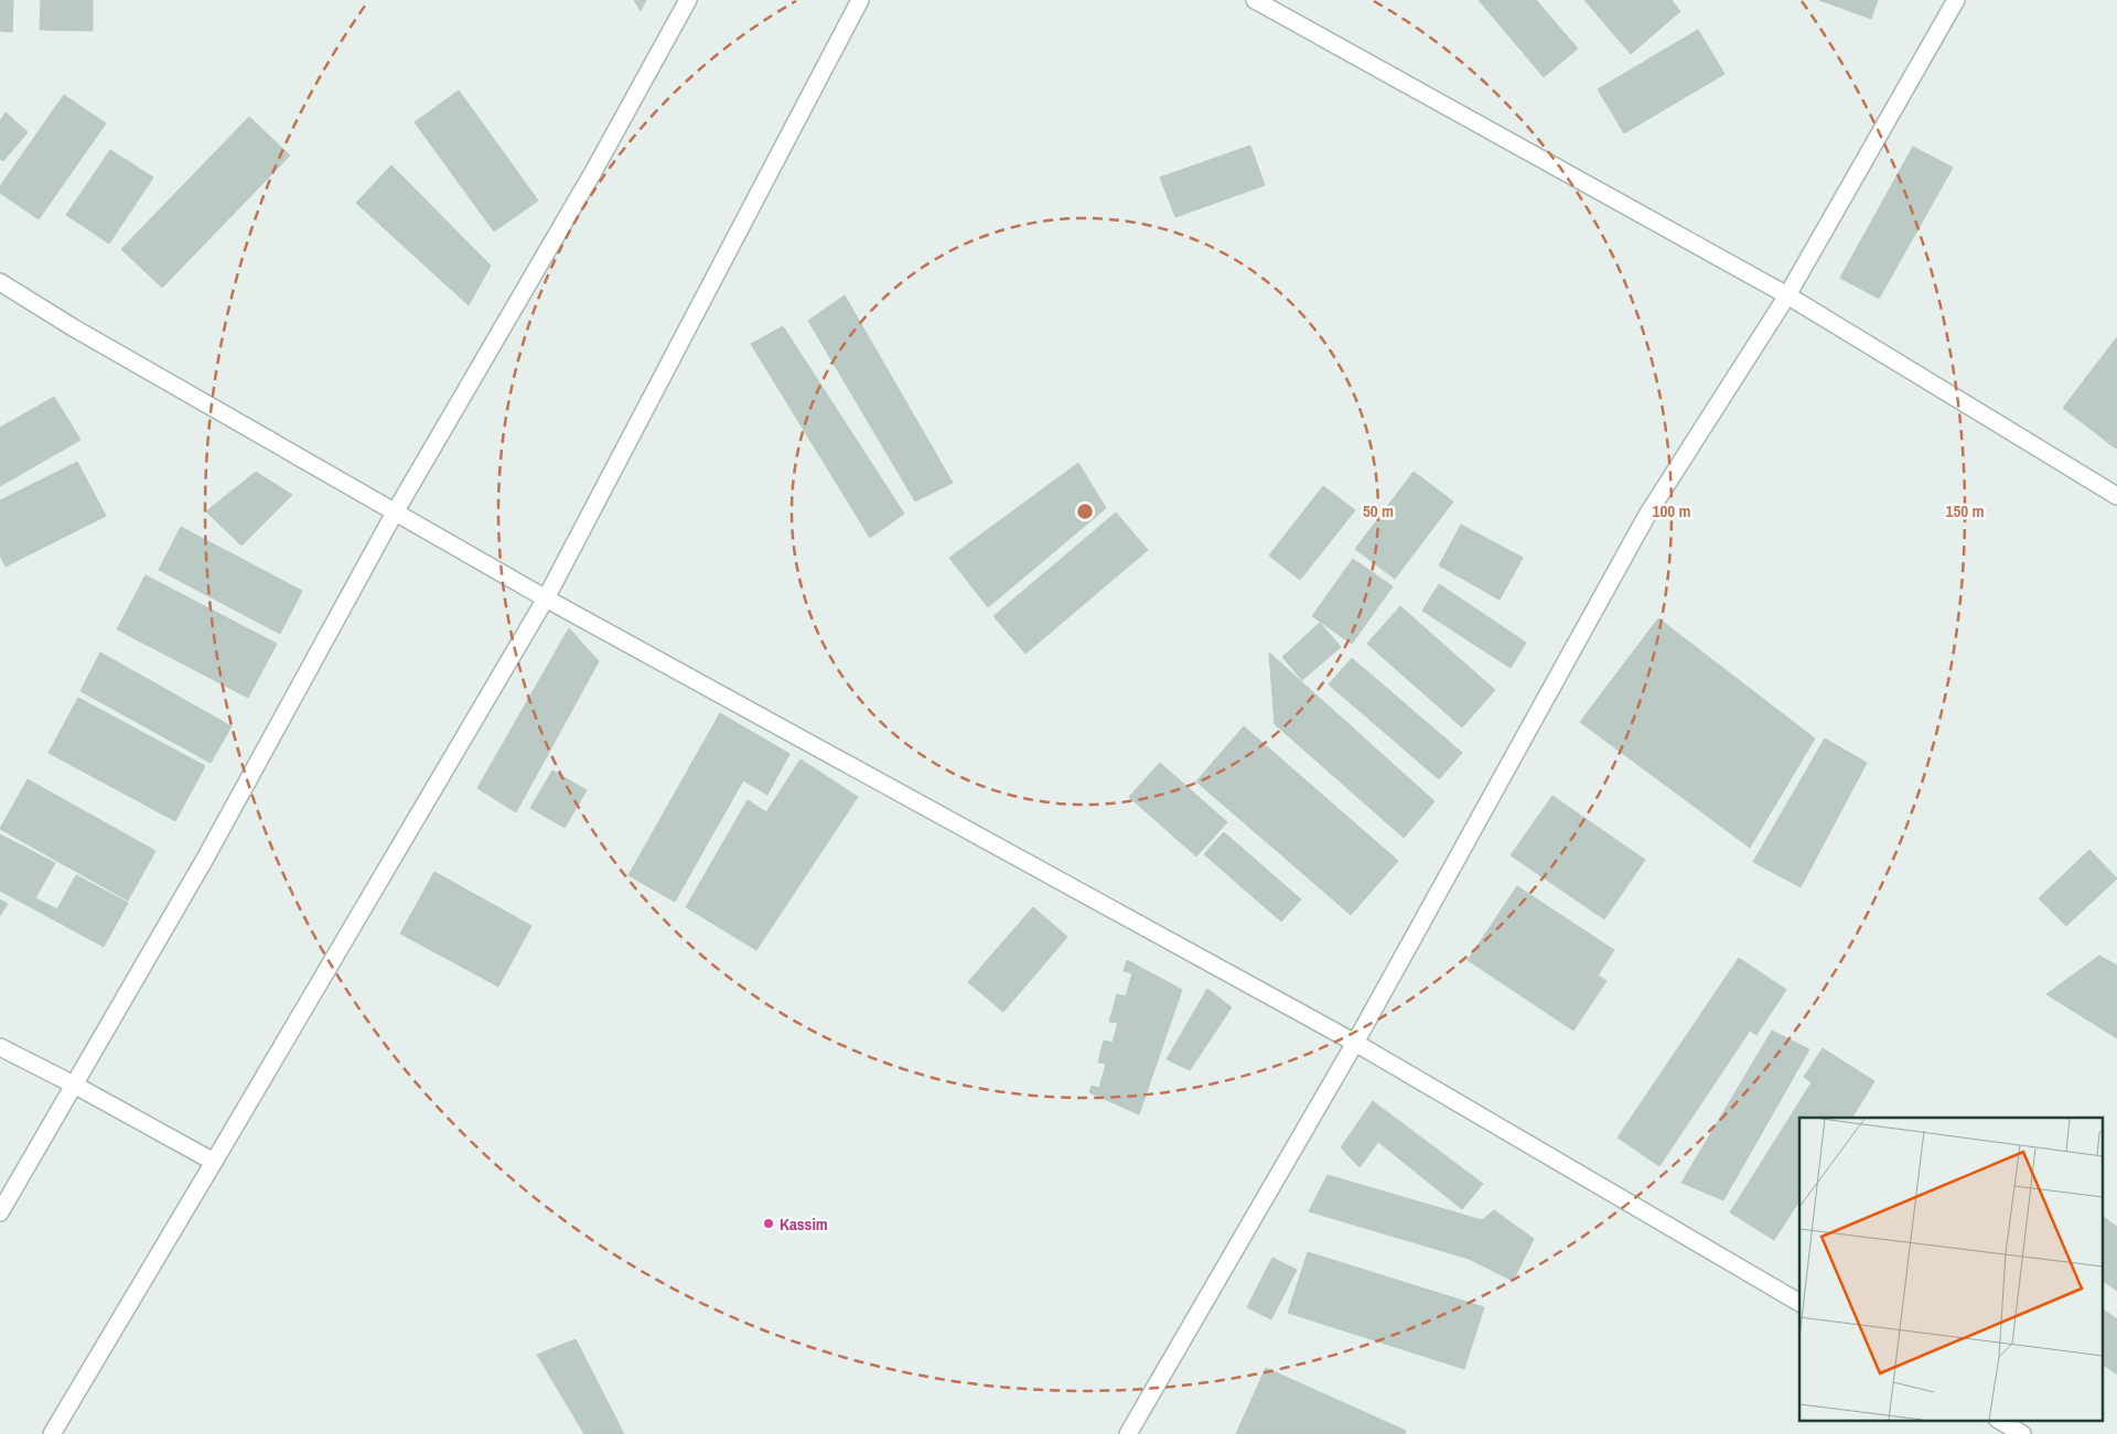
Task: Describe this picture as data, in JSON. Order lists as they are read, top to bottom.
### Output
{
  "places": ["Kassim"],
  "rings": ["50 m", "100 m", "150 m"]
}
